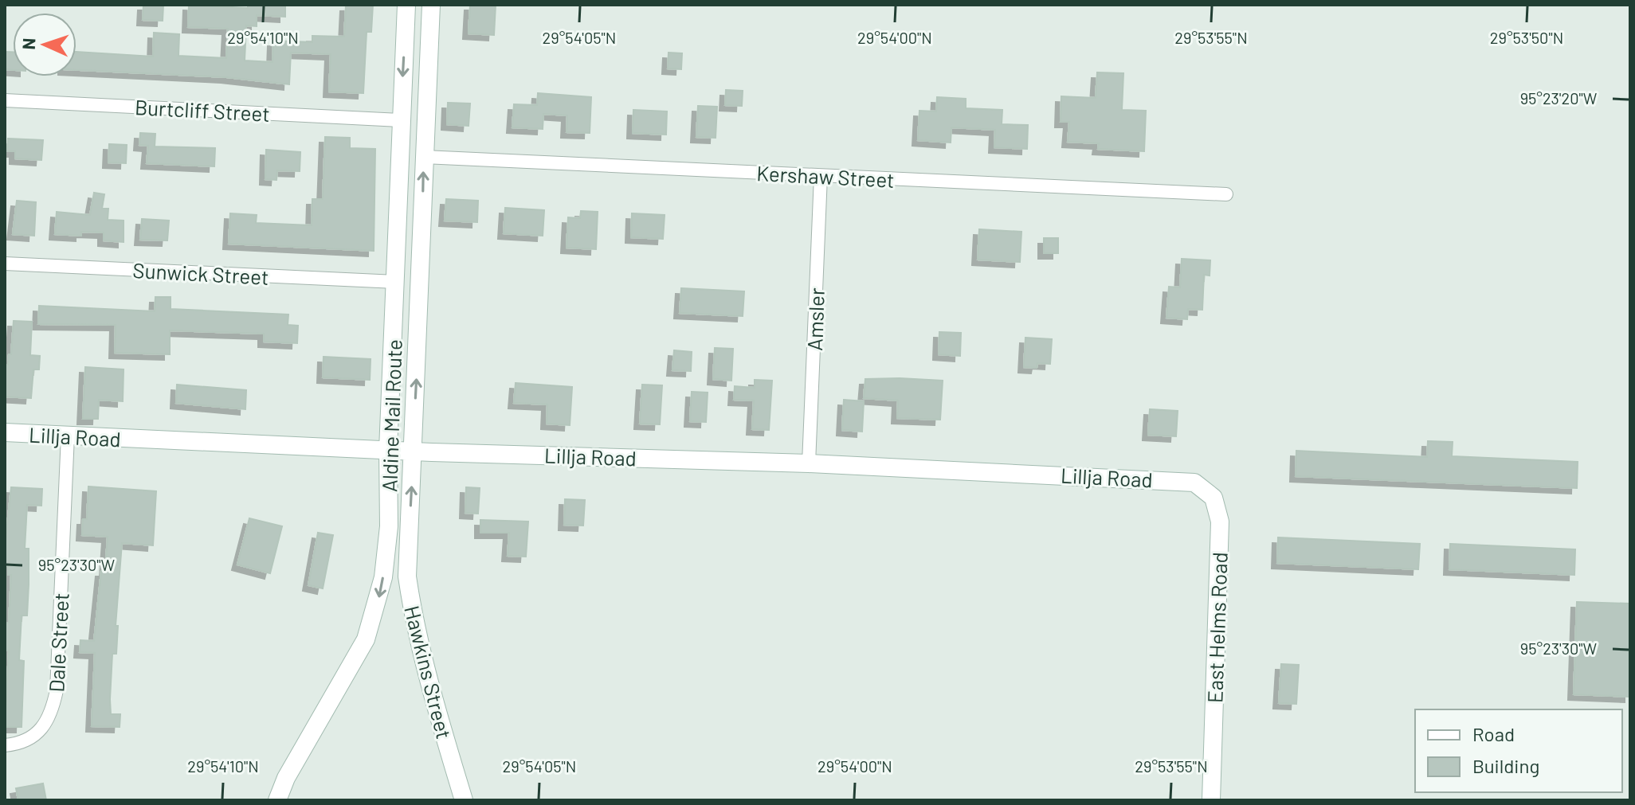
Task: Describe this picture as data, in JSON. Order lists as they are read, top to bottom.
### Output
{
  "streets": {
    "main road": [
      "Aldine Mail Route",
      "Lillja Road",
      "East Helms Road",
      "Hawkins Street"
    ],
    "street": [
      "Burtcliff Street",
      "Kershaw Street",
      "Sunwick Street",
      "Amsler",
      "Dale Street"
    ]
  },
  "crossings": [
    ["Burtcliff Street", "Aldine Mail Route"],
    ["Kershaw Street", "Amsler"],
    ["Kershaw Street", "Aldine Mail Route"],
    ["Sunwick Street", "Aldine Mail Route"],
    ["Amsler", "Lillja Road"],
    ["Aldine Mail Route", "Lillja Road"],
    ["Aldine Mail Route", "Hawkins Street"],
    ["Lillja Road", "East Helms Road"],
    ["Lillja Road", "Dale Street"]
  ],
  "legend": ["Road", "Building"],
  "north": "left",
  "coordinates": [
    "29°54'10\"N",
    "29°54'05\"N",
    "29°54'00\"N",
    "29°53'55\"N",
    "29°53'50\"N",
    "95°23'20\"W",
    "95°23'30\"W"
  ]
}
